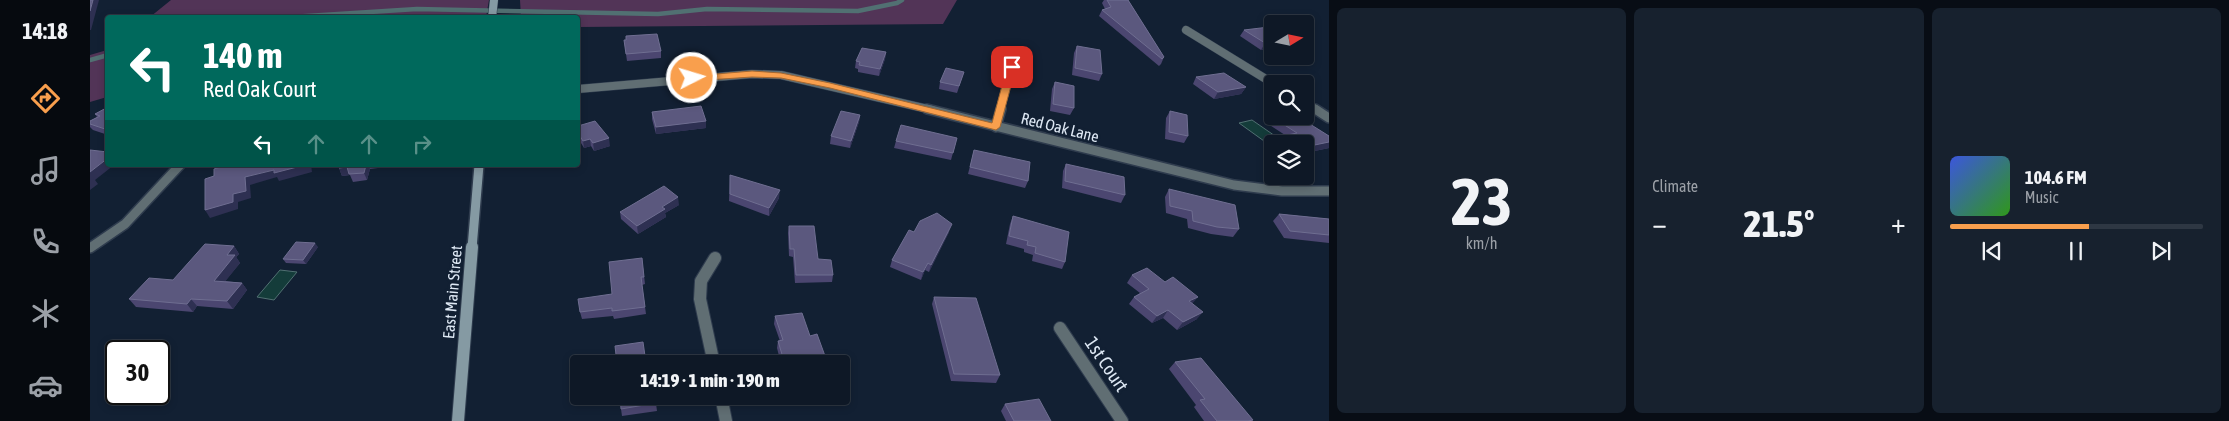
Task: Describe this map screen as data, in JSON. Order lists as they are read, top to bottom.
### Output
{
  "streets": {
    "main road": ["East Main Street"],
    "street": ["Red Oak Lane", "1st Court"]
  },
  "north": "right",
  "page": {
    "tabs": "14:18",
    "tile": [
      ["23", "km/h"],
      "Climate"
    ],
    "turn": ["140 m", "Red Oak Court"],
    "song": ["104.6 FM", "Music"],
    "heat": ["−", "21.5°", "+"],
    "limit": "30",
    "trip": "14:19 · 1 min · 190 m"
  }
}
